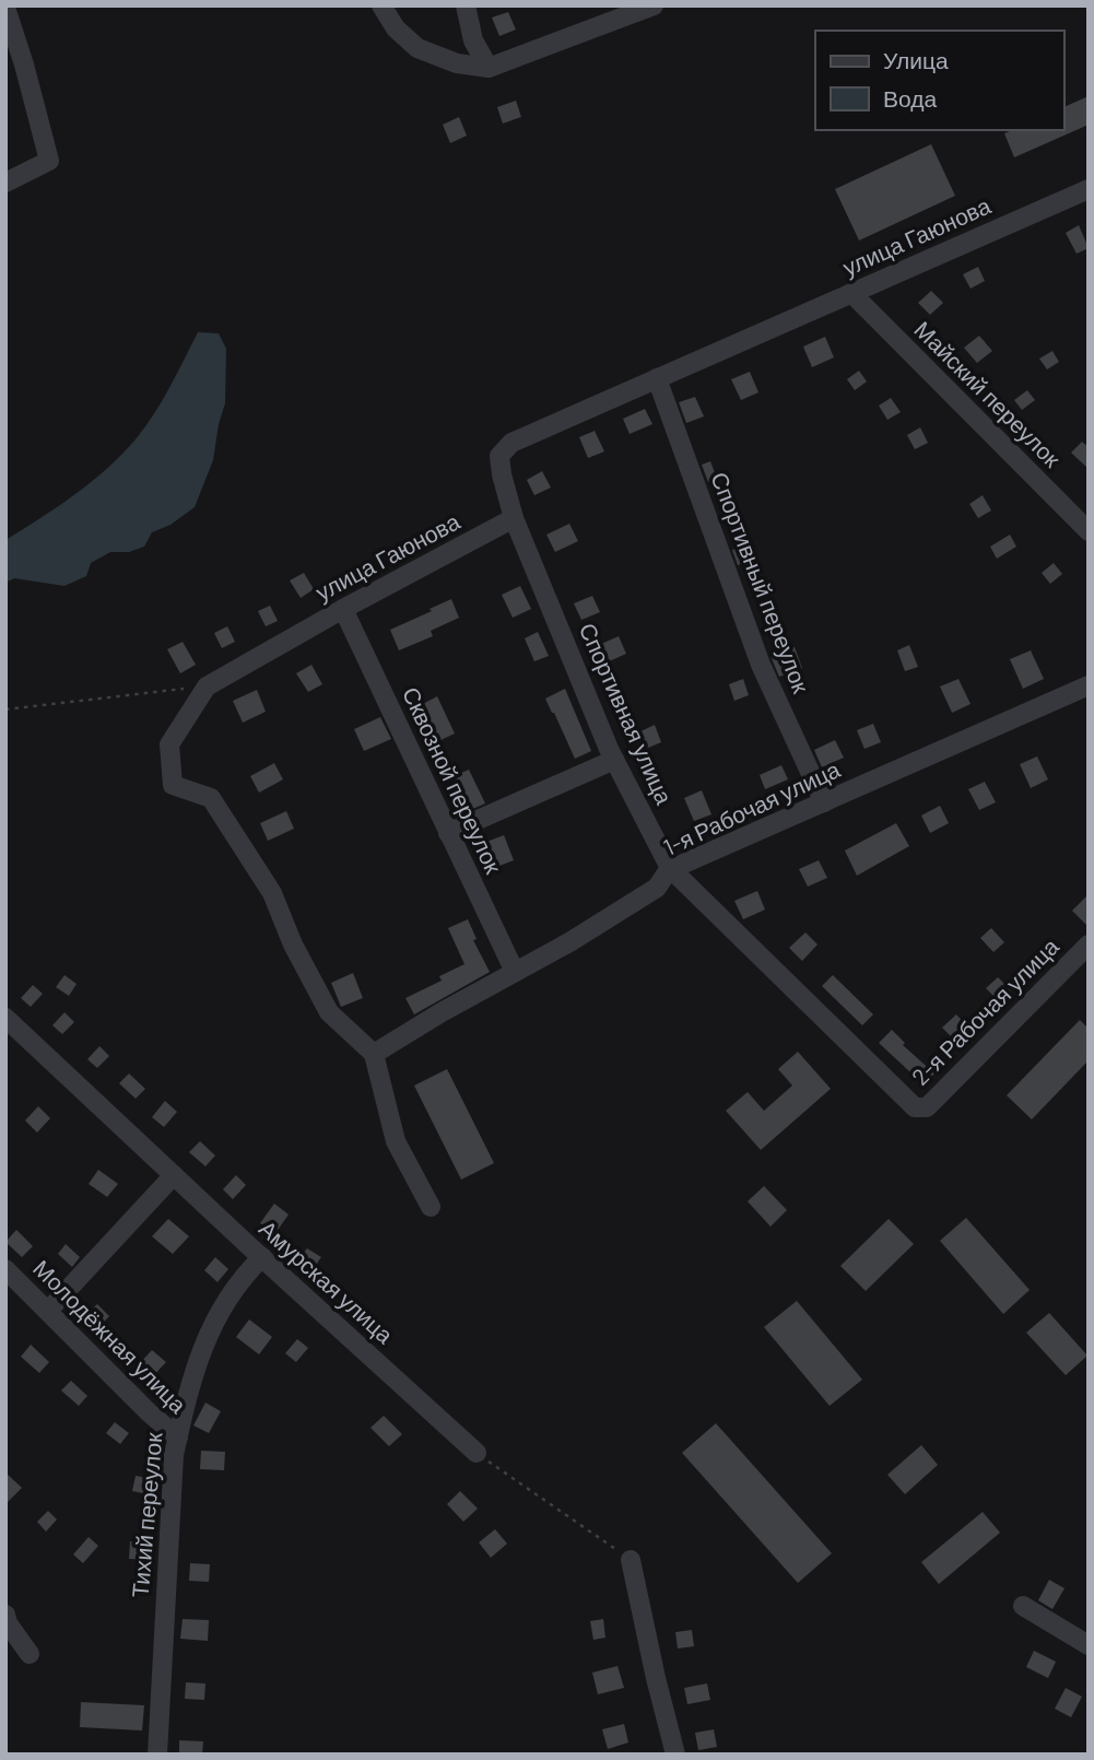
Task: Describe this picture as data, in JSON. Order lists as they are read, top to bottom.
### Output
{
  "streets": {
    "street": [
      "улица Гаюнова",
      "Майский переулок",
      "Спортивный переулок",
      "Спортивная улица",
      "Сквозной переулок",
      "1-я Рабочая улица",
      "2-я Рабочая улица",
      "Амурская улица",
      "Молодёжная улица",
      "Тихий переулок"
    ]
  },
  "crossings": [
    ["улица Гаюнова", "Майский переулок"],
    ["улица Гаюнова", "Спортивный переулок"],
    ["улица Гаюнова", "Спортивная улица"],
    ["улица Гаюнова", "Сквозной переулок"],
    ["улица Гаюнова", "1-я Рабочая улица"],
    ["Спортивный переулок", "1-я Рабочая улица"],
    ["Спортивная улица", "1-я Рабочая улица"],
    ["Спортивная улица", "2-я Рабочая улица"],
    ["Сквозной переулок", "1-я Рабочая улица"],
    ["Амурская улица", "Тихий переулок"],
    ["Молодёжная улица", "Тихий переулок"]
  ],
  "legend": ["Улица", "Вода"]
}
